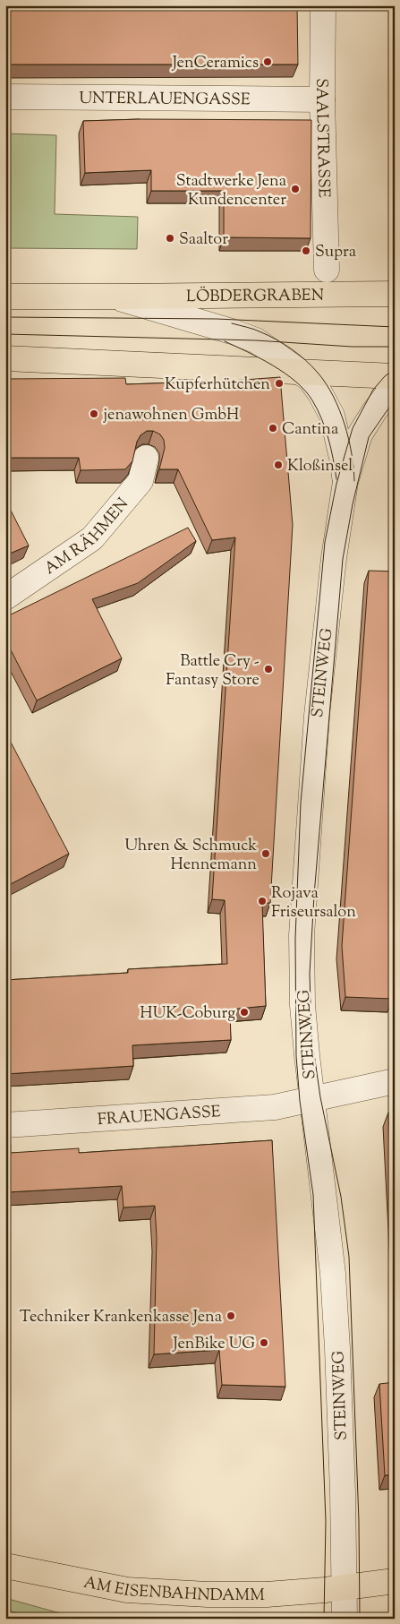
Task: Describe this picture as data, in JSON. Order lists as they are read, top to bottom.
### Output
{
  "streets": {
    "main road": ["LÖBDERGRABEN", "AM EISENBAHNDAMM"],
    "street": [
      "UNTERLAUENGASSE",
      "SAALSTRASSE",
      "AM RÄHMEN",
      "STEINWEG",
      "FRAUENGASSE"
    ]
  },
  "crossings": [
    ["UNTERLAUENGASSE", "SAALSTRASSE"],
    ["LÖBDERGRABEN", "STEINWEG"],
    ["STEINWEG", "FRAUENGASSE"],
    ["STEINWEG", "AM EISENBAHNDAMM"]
  ],
  "places": [
    "JenCeramics",
    "Stadtwerke Jena Kundencenter",
    "Saaltor",
    "Supra",
    "Kupferhütchen",
    "jenawohnen GmbH",
    "Cantina",
    "Kloßinsel",
    "Battle Cry - Fantasy Store",
    "Uhren & Schmuck Hennemann",
    "Rojava Friseursalon",
    "HUK-Coburg",
    "Techniker Krankenkasse Jena",
    "JenBike UG"
  ]
}
